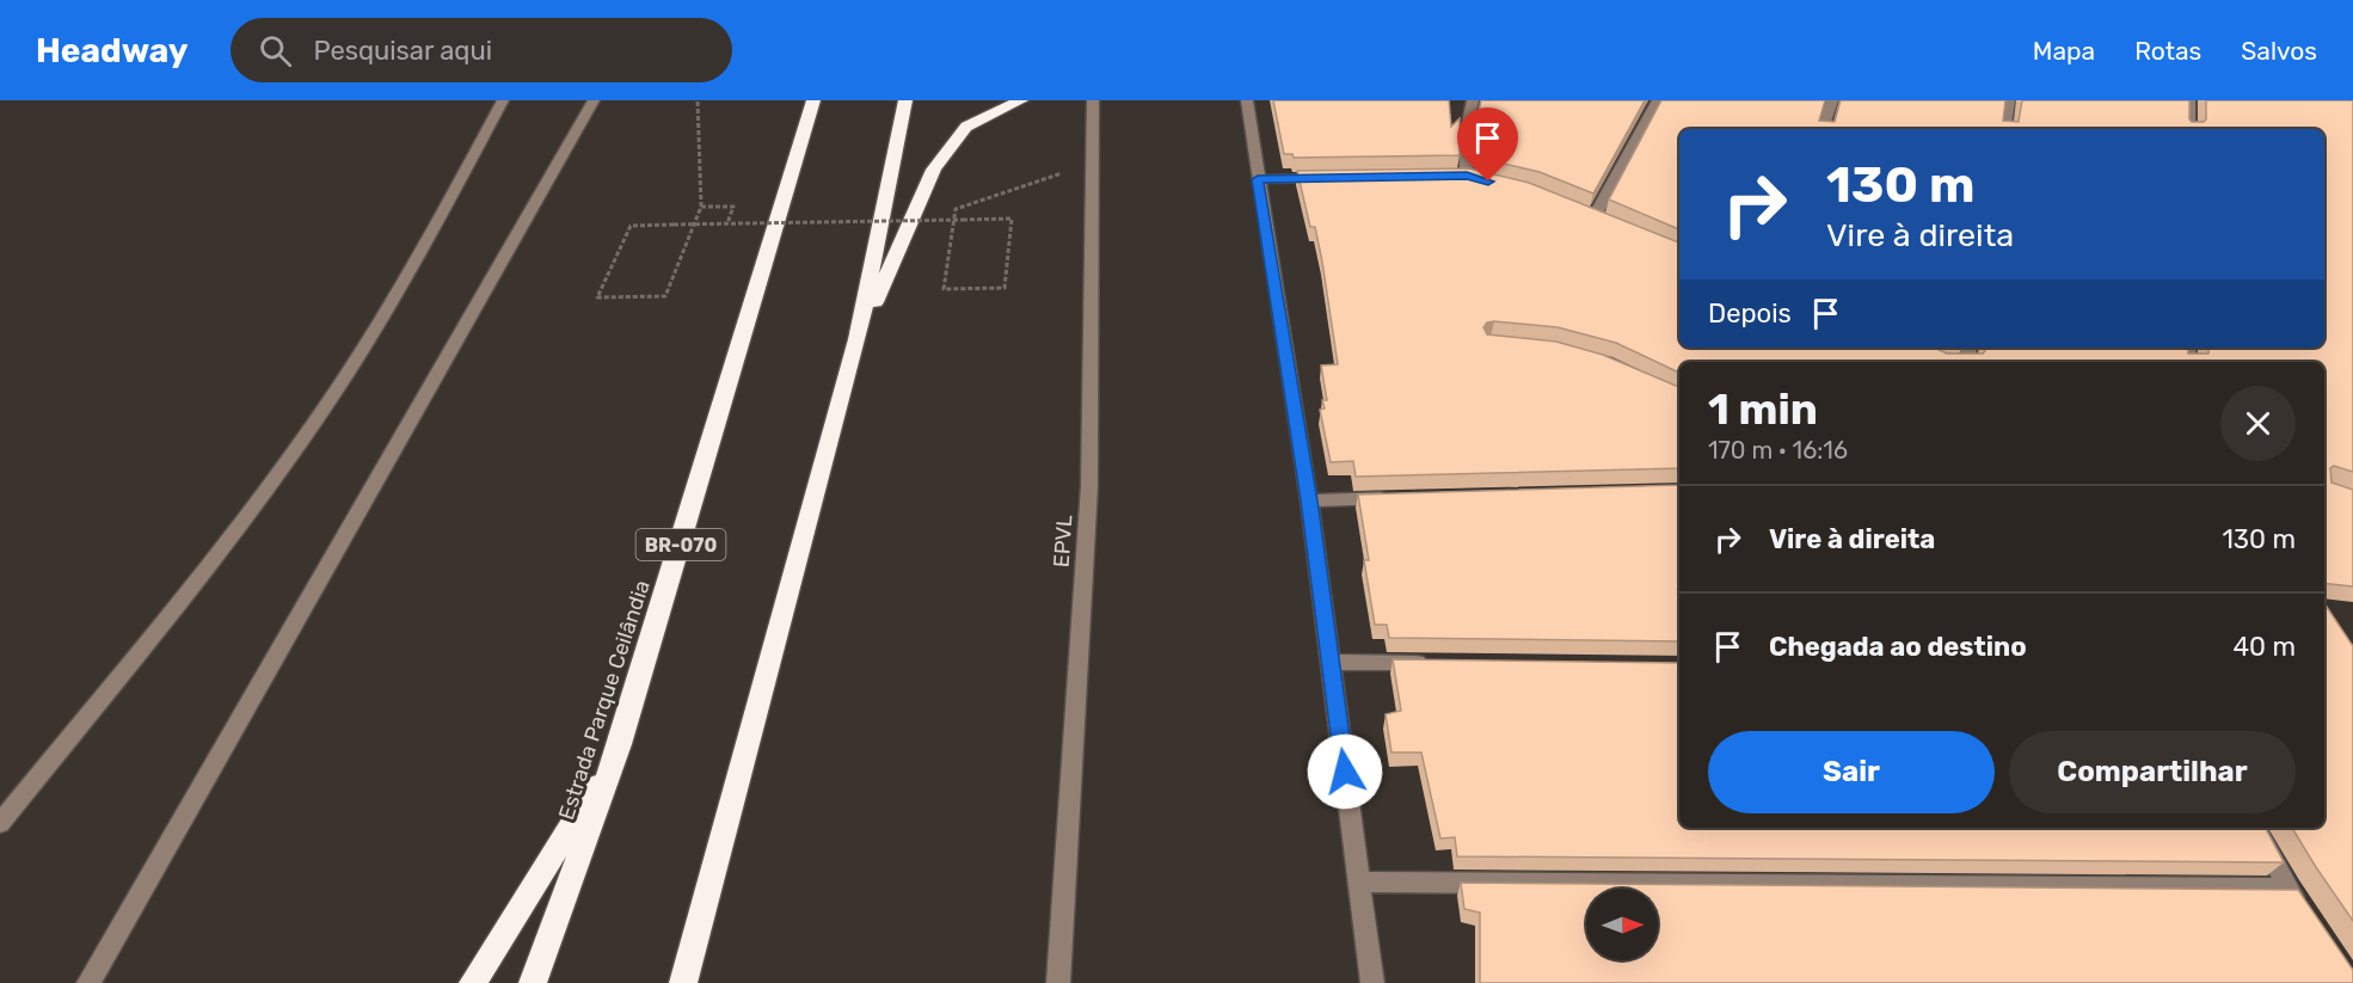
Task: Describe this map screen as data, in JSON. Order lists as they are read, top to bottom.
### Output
{
  "streets": {
    "highway": ["BR-070", "Estrada Parque Ceilândia"],
    "street": ["EPVL"]
  },
  "north": "right",
  "page": {
    "header": "Headway",
    "search": "Pesquisar aqui",
    "nav": ["Mapa", "Rotas", "Salvos"],
    "turn": ["130 m", "Vire à direita"],
    "then": "Depois",
    "heading": ["1 min", "170 m · 16:16"],
    "list": [
      {
        "name": "Vire à direita",
        "value": "130 m"
      },
      {
        "name": "Chegada ao destino",
        "value": "40 m"
      }
    ],
    "buttons": ["Sair", "Compartilhar"]
  }
}
